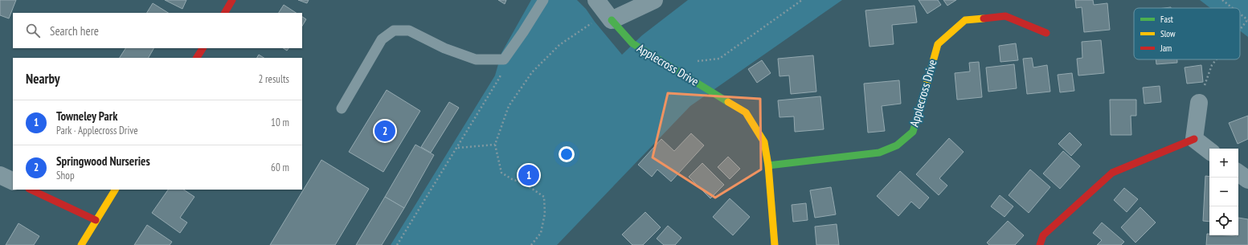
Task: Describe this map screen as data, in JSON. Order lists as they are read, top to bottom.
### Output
{
  "streets": {
    "street": ["Applecross Drive"]
  },
  "legend": ["Fast", "Slow", "Jam"],
  "page": {
    "search": "Search here",
    "heading": ["Nearby", "2 results"],
    "list": [
      {
        "mark": "1",
        "name": "Towneley Park",
        "note": "Park · Applecross Drive",
        "value": "10 m"
      },
      {
        "mark": "2",
        "name": "Springwood Nurseries",
        "note": "Shop",
        "value": "60 m"
      }
    ],
    "pins": ["2", "1"],
    "map_buttons": ["+", "−"]
  }
}
